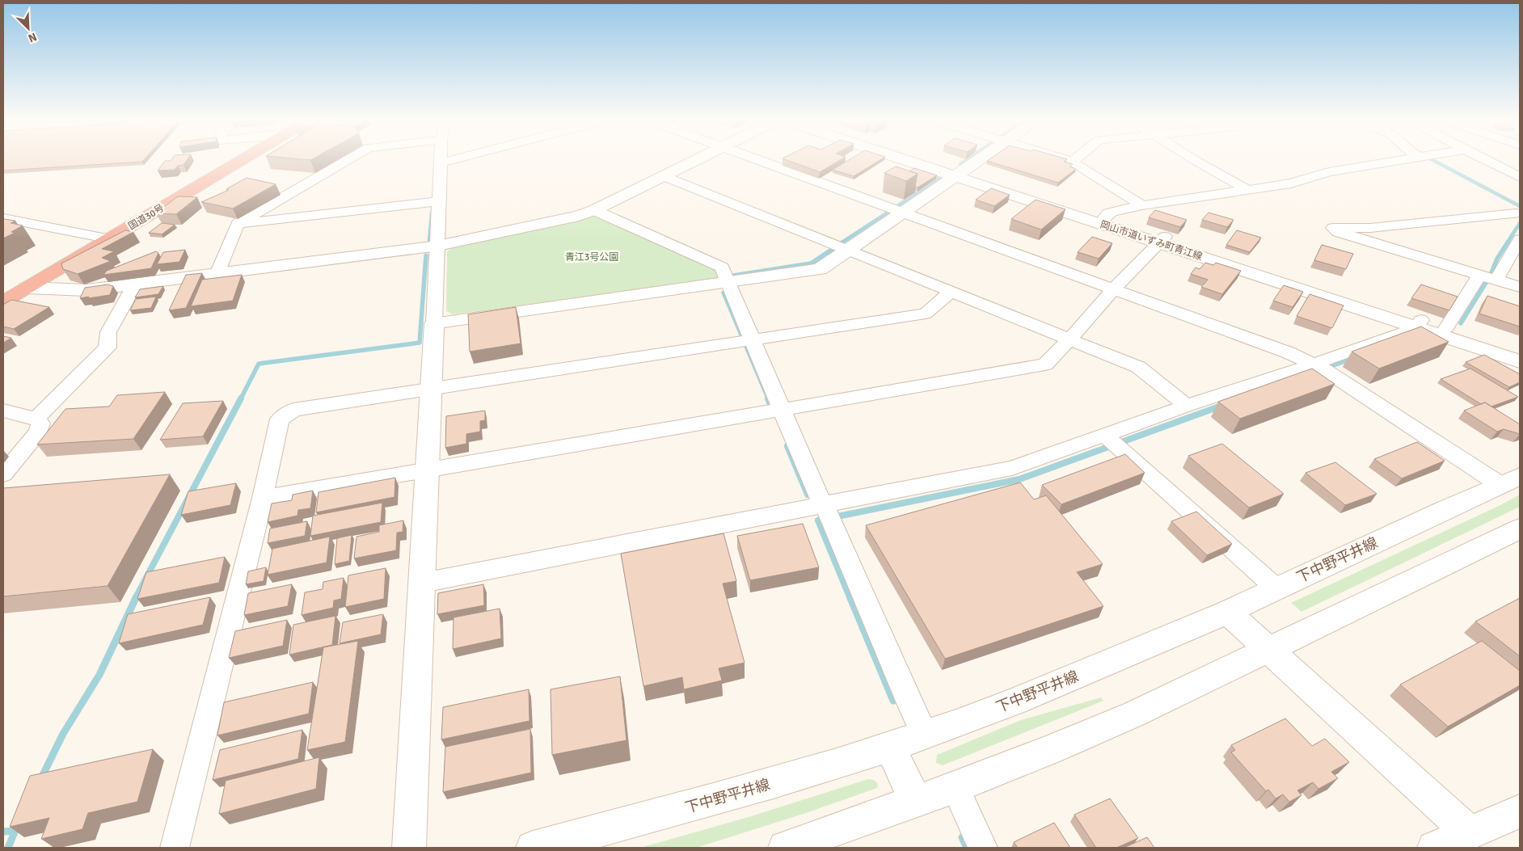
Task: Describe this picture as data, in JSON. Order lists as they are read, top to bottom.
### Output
{
  "streets": {
    "highway": ["国道30号"],
    "street": ["岡山市道いずみ町青江線", "下中野平井線"]
  },
  "parks": ["青江3号公園"],
  "north": "bottom right"
}
